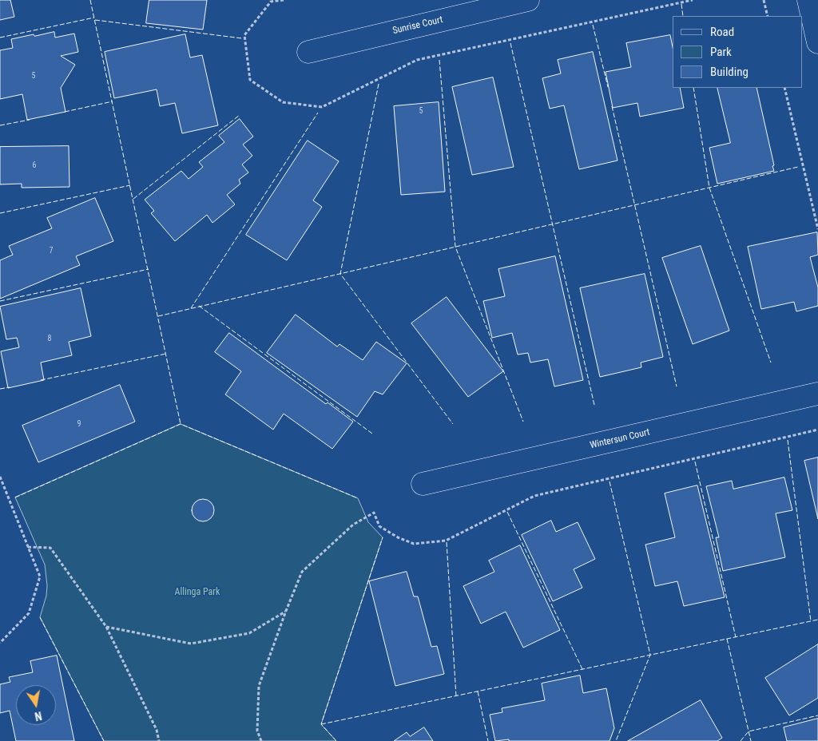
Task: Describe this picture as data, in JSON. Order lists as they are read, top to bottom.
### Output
{
  "streets": {
    "street": ["Sunrise Court", "Wintersun Court"]
  },
  "parks": ["Allinga Park"],
  "house_numbers": [
    "5",
    "5",
    "6",
    "7",
    "8",
    "9"
  ],
  "legend": ["Road", "Park", "Building"],
  "north": "bottom"
}
